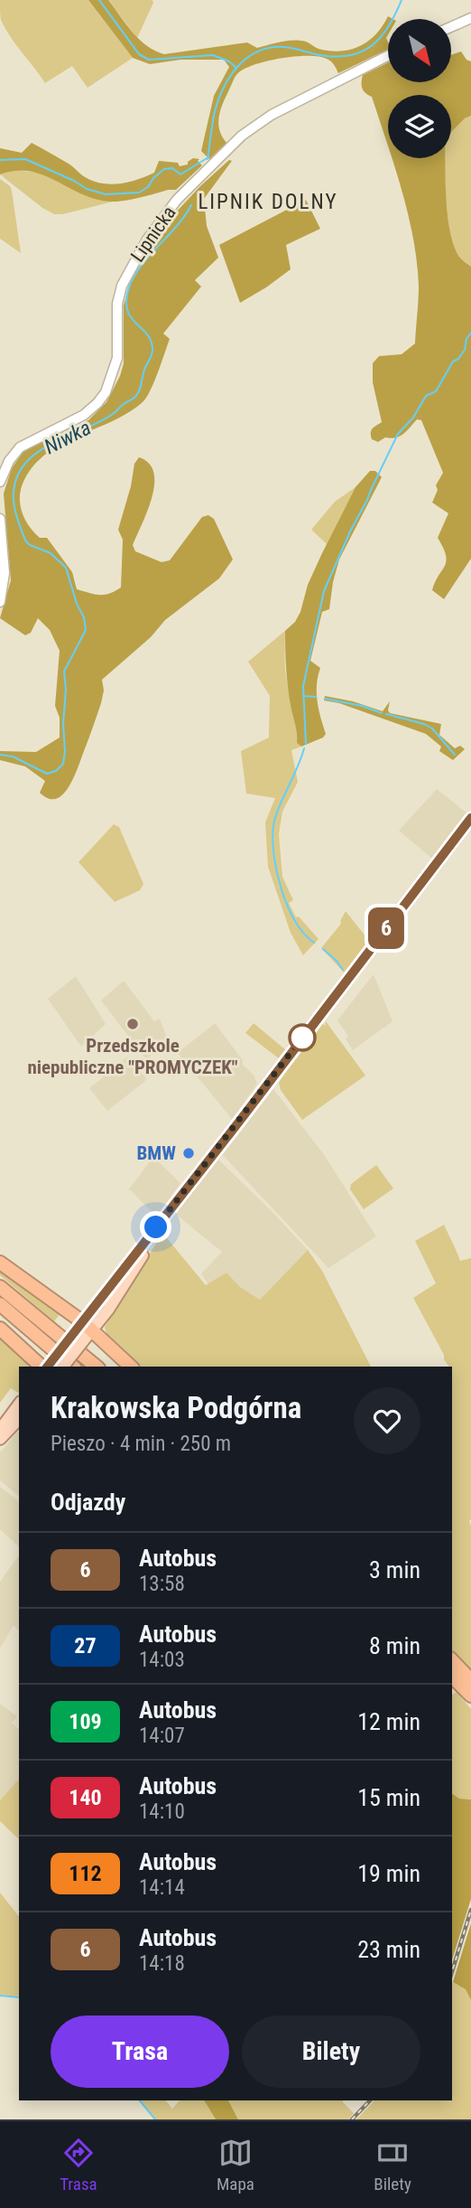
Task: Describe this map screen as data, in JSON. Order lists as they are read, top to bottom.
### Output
{
  "streets": {
    "street": ["Lipnicka"]
  },
  "districts": ["LIPNIK DOLNY"],
  "water": ["Niwka"],
  "places": ["Przedszkole niepubliczne \"PROMYCZEK\"", "BMW"],
  "lines": ["bus line 6"],
  "north": "bottom right",
  "page": {
    "on_map": "6",
    "heading": [
      ["Krakowska Podgórna", "Pieszo · 4 min · 250 m"],
      "Odjazdy"
    ],
    "list": [
      {
        "mark": "6",
        "name": "Autobus",
        "note": "13:58",
        "value": "3 min"
      },
      {
        "mark": "27",
        "name": "Autobus",
        "note": "14:03",
        "value": "8 min"
      },
      {
        "mark": "109",
        "name": "Autobus",
        "note": "14:07",
        "value": "12 min"
      },
      {
        "mark": "140",
        "name": "Autobus",
        "note": "14:10",
        "value": "15 min"
      },
      {
        "mark": "112",
        "name": "Autobus",
        "note": "14:14",
        "value": "19 min"
      },
      {
        "mark": "6",
        "name": "Autobus",
        "note": "14:18",
        "value": "23 min"
      }
    ],
    "buttons": ["Trasa", "Bilety"],
    "tabs": ["Trasa", "Mapa", "Bilety"]
  }
}
